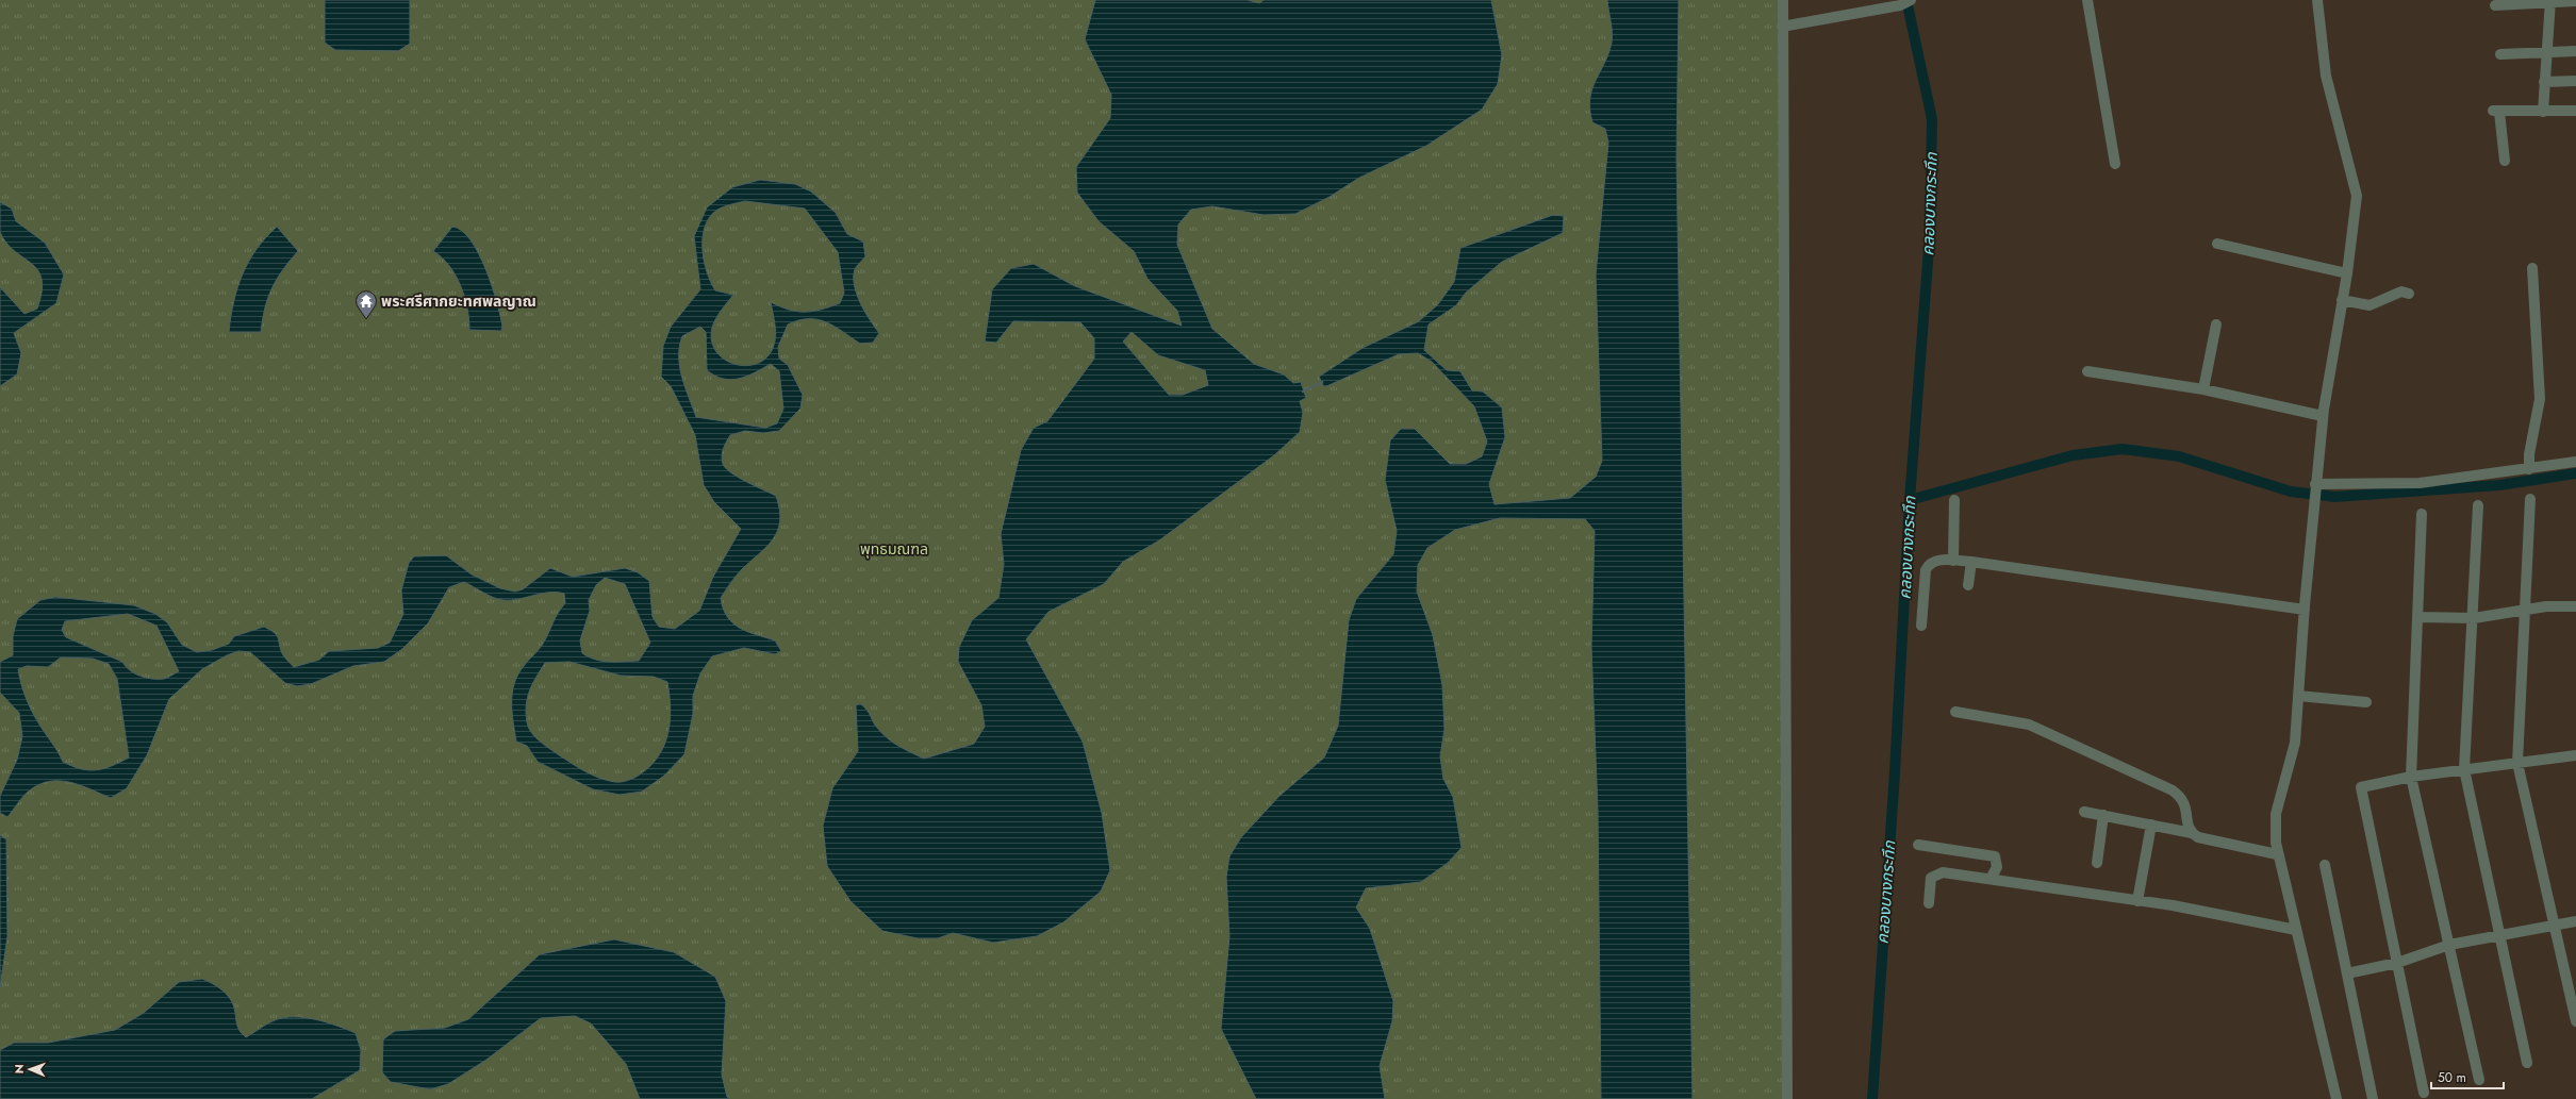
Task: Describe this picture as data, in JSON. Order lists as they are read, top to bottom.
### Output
{
  "water": ["คลองบางกระทึก"],
  "parks": ["พุทธมณฑล"],
  "places": {
    "temple": ["พระศรีศากยะทศพลญาณ"]
  },
  "scale_bar": "50 m",
  "north": "left"
}
